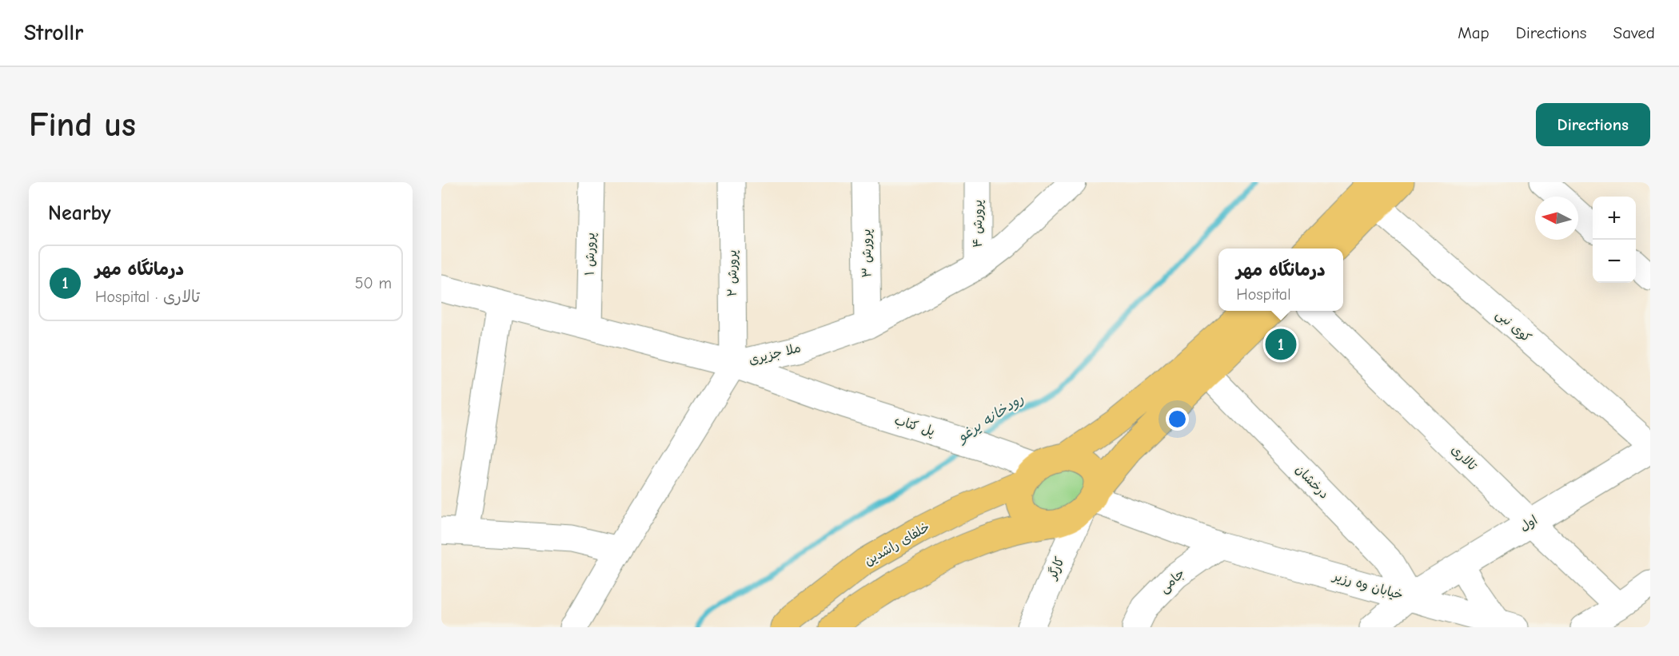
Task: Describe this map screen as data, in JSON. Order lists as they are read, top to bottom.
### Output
{
  "streets": {
    "main road": ["خلفای راشدین"],
    "street": [
      "پرورش ۴",
      "پرورش ۳",
      "پرورش ۱",
      "پرورش ۲",
      "کوی نبی",
      "ملا جزیری",
      "پل کتاب",
      "تالاری",
      "درخشان",
      "اول",
      "کارگر",
      "جامی",
      "خیابان وه رزیر"
    ]
  },
  "crossings": [
    ["پرورش ۴", "ملا جزیری"],
    ["پرورش ۳", "ملا جزیری"],
    ["پرورش ۱", "پل کتاب"],
    ["پرورش ۲", "ملا جزیری"],
    ["پرورش ۲", "پل کتاب"],
    ["ملا جزیری", "پل کتاب"],
    ["پل کتاب", "خلفای راشدین"],
    ["پل کتاب", "کارگر"],
    ["پل کتاب", "خیابان وه رزیر"],
    ["تالاری", "اول"],
    ["درخشان", "اول"],
    ["درخشان", "خیابان وه رزیر"],
    ["اول", "خیابان وه رزیر"],
    ["خلفای راشدین", "کارگر"],
    ["خلفای راشدین", "خیابان وه رزیر"],
    ["کارگر", "خیابان وه رزیر"],
    ["جامی", "خیابان وه رزیر"]
  ],
  "water": ["رودخانه یرغو"],
  "north": "left",
  "page": {
    "header": "Strollr",
    "nav": ["Map", "Directions", "Saved"],
    "buttons": "Directions",
    "title": "Find us",
    "heading": "Nearby",
    "map_buttons": ["+", "−"],
    "list": [
      {
        "mark": "1",
        "name": "درمانگاه مهر",
        "note": "Hospital · تالاری",
        "value": "50 m"
      }
    ],
    "popup": ["درمانگاه مهر", "Hospital"],
    "pins": "1"
  }
}
